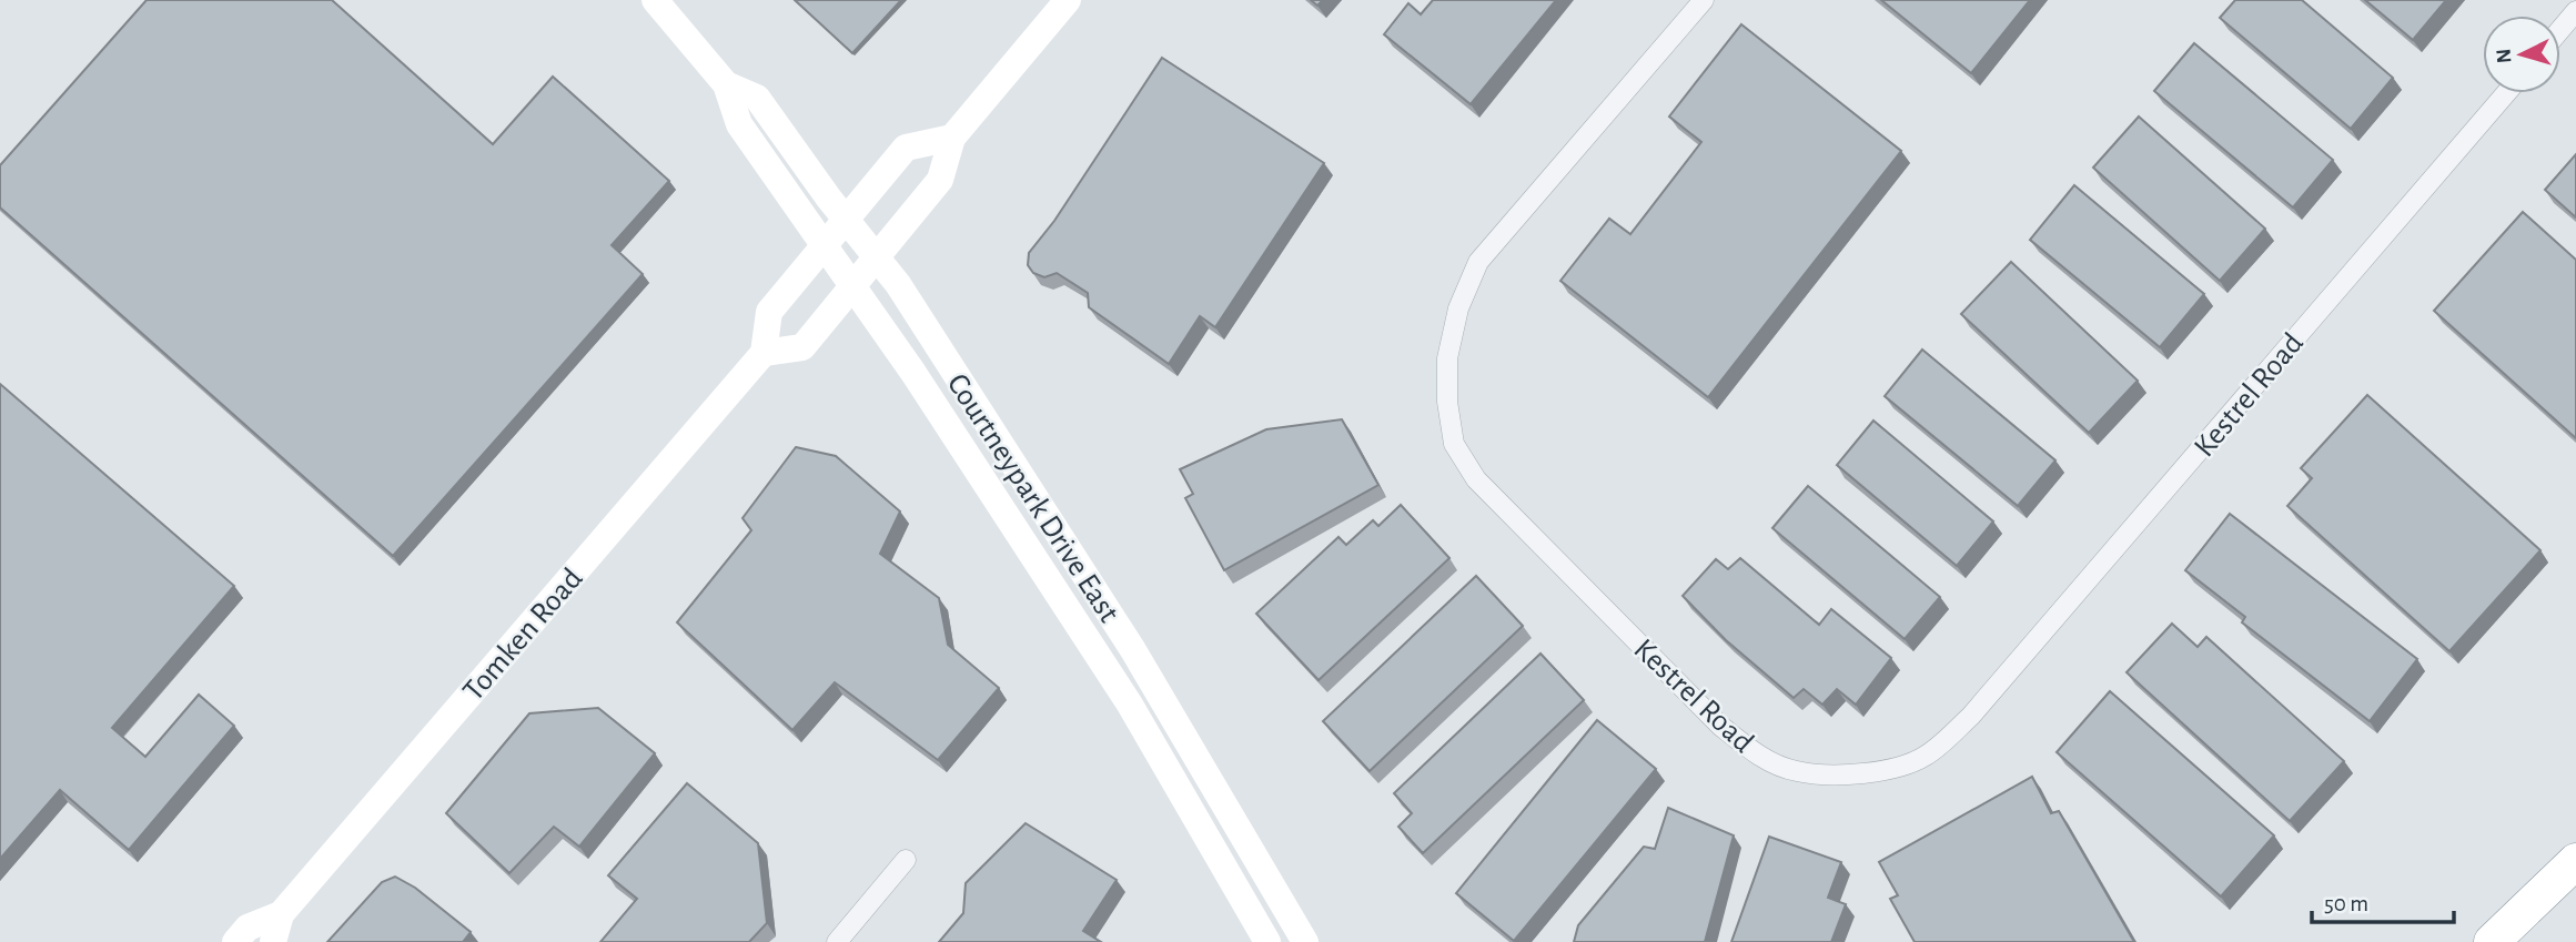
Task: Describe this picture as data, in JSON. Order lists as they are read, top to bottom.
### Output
{
  "streets": {
    "main road": ["Courtneypark Drive East", "Tomken Road"],
    "street": ["Kestrel Road"]
  },
  "scale_bar": "50 m",
  "north": "left"
}
